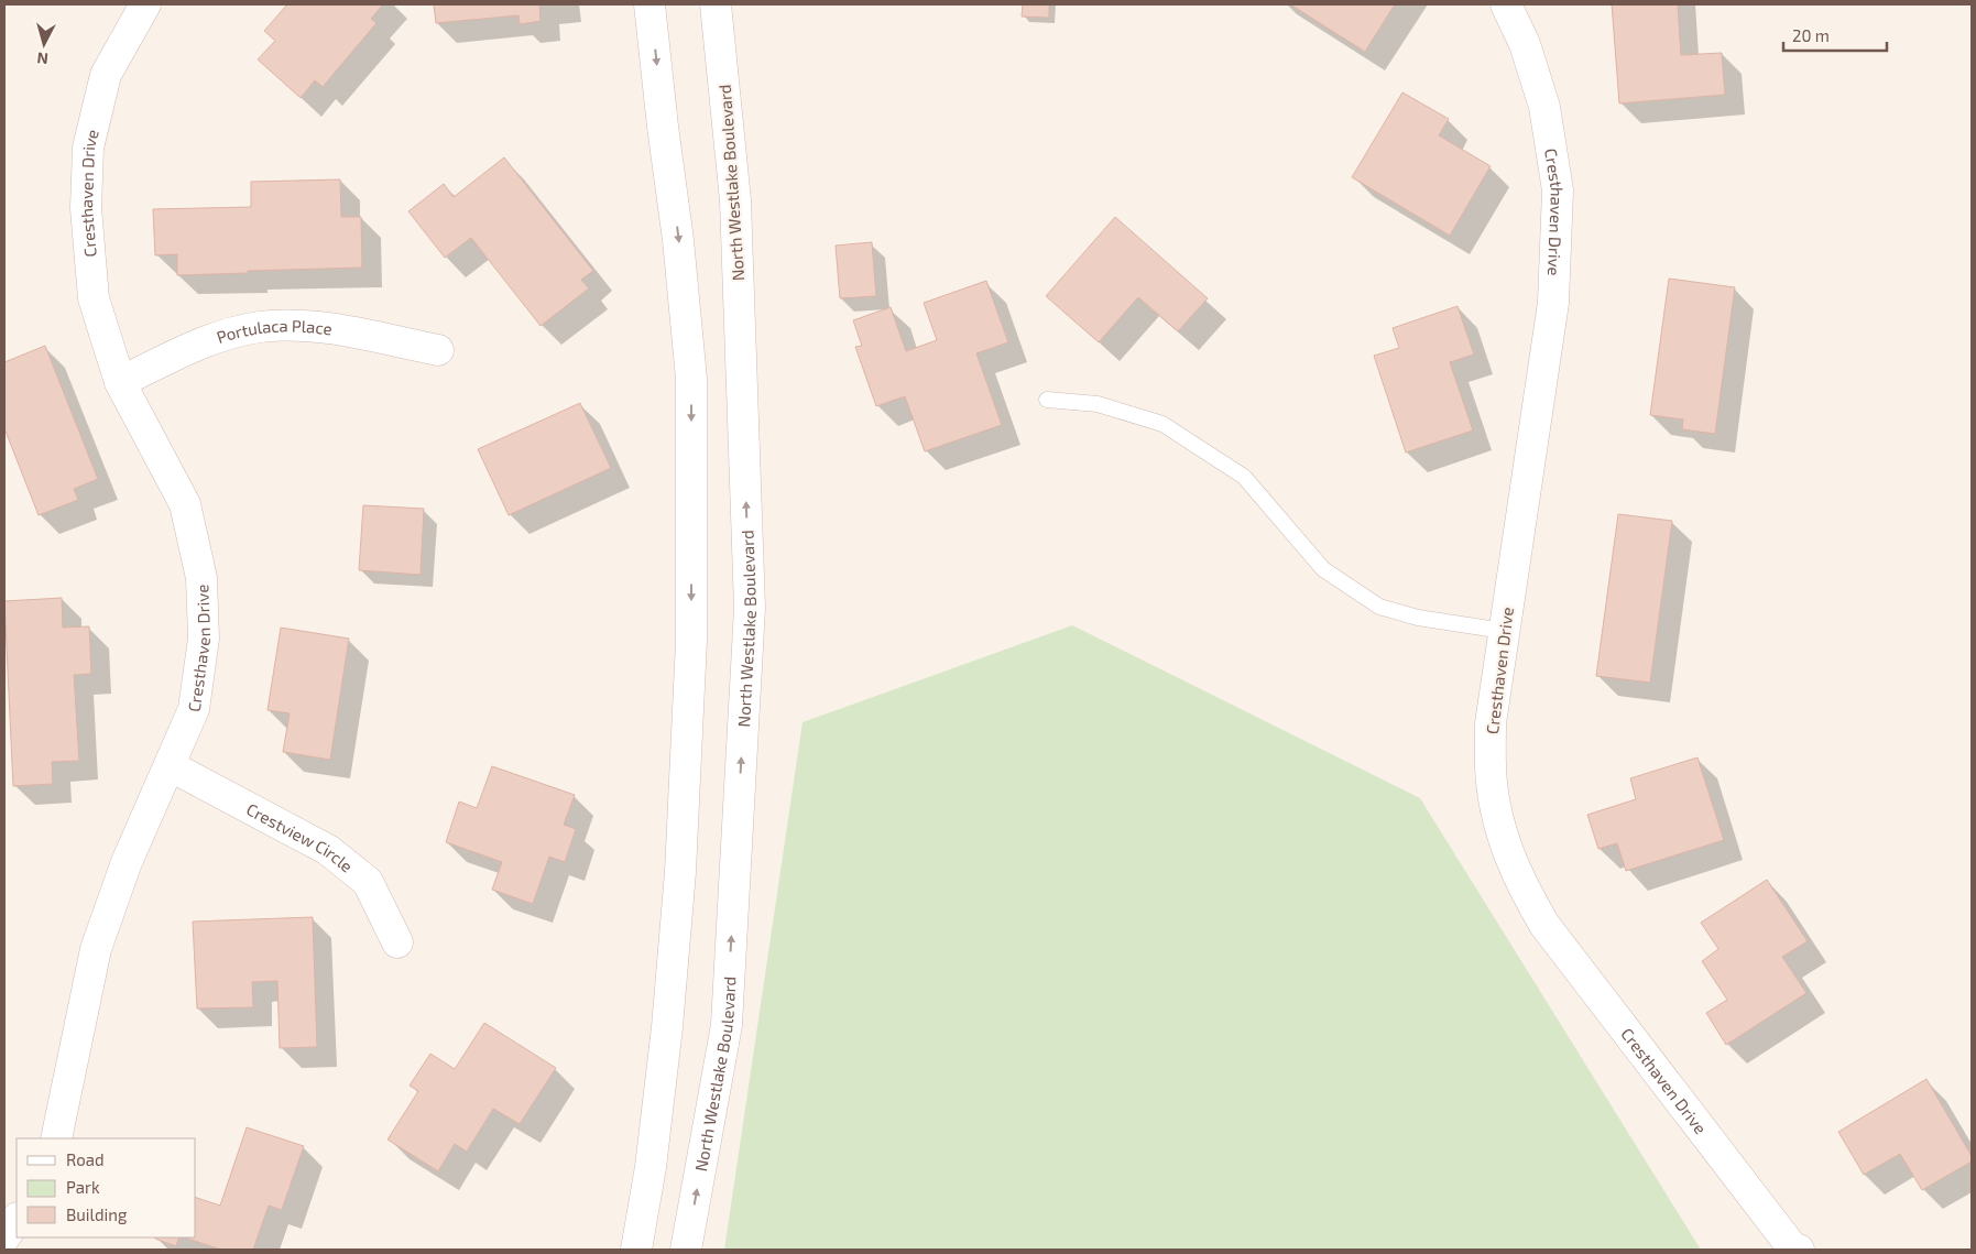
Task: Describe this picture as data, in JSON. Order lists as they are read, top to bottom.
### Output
{
  "streets": {
    "street": [
      "North Westlake Boulevard",
      "Cresthaven Drive",
      "Portulaca Place",
      "Crestview Circle"
    ]
  },
  "crossings": [
    ["Cresthaven Drive", "Portulaca Place"],
    ["Cresthaven Drive", "Crestview Circle"]
  ],
  "legend": ["Road", "Park", "Building"],
  "scale_bar": "20 m",
  "north": "bottom"
}
